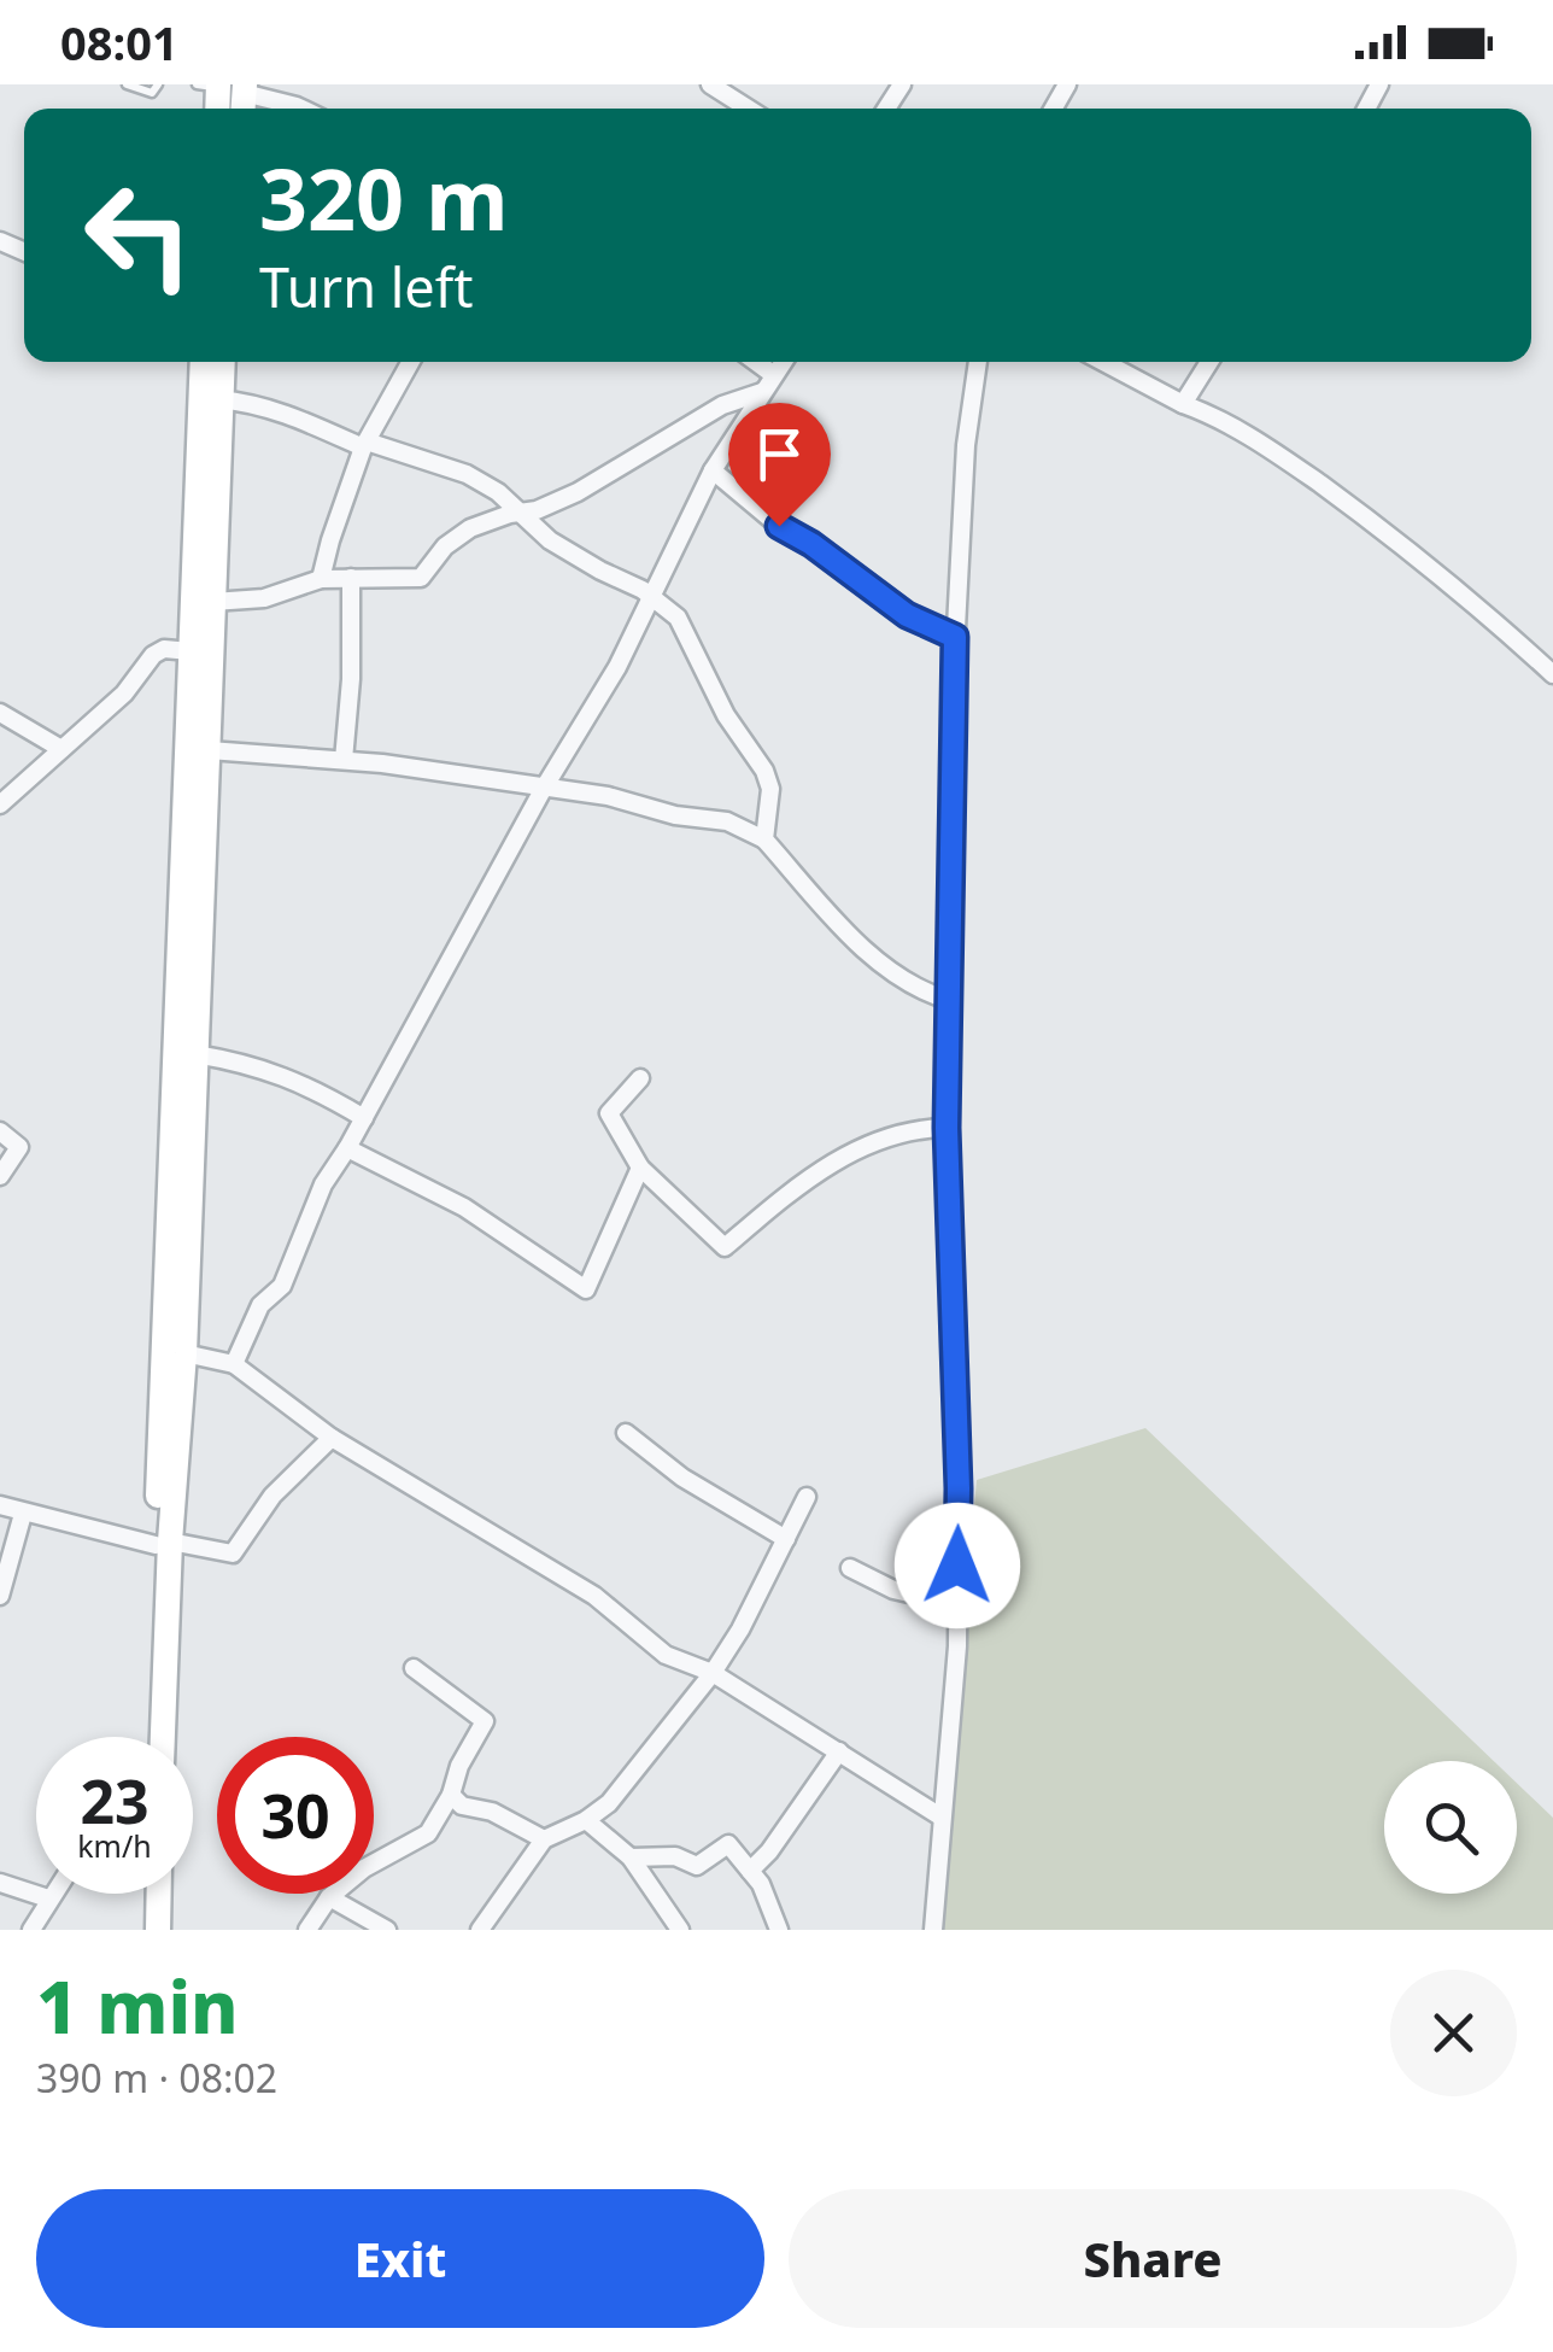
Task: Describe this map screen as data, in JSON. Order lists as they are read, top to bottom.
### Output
{
  "page": {
    "status": "08:01",
    "turn": ["320 m", "Turn left"],
    "speed": "23 km/h",
    "limit": "30",
    "heading": ["1 min", "390 m · 08:02"],
    "buttons": ["Exit", "Share"]
  }
}
